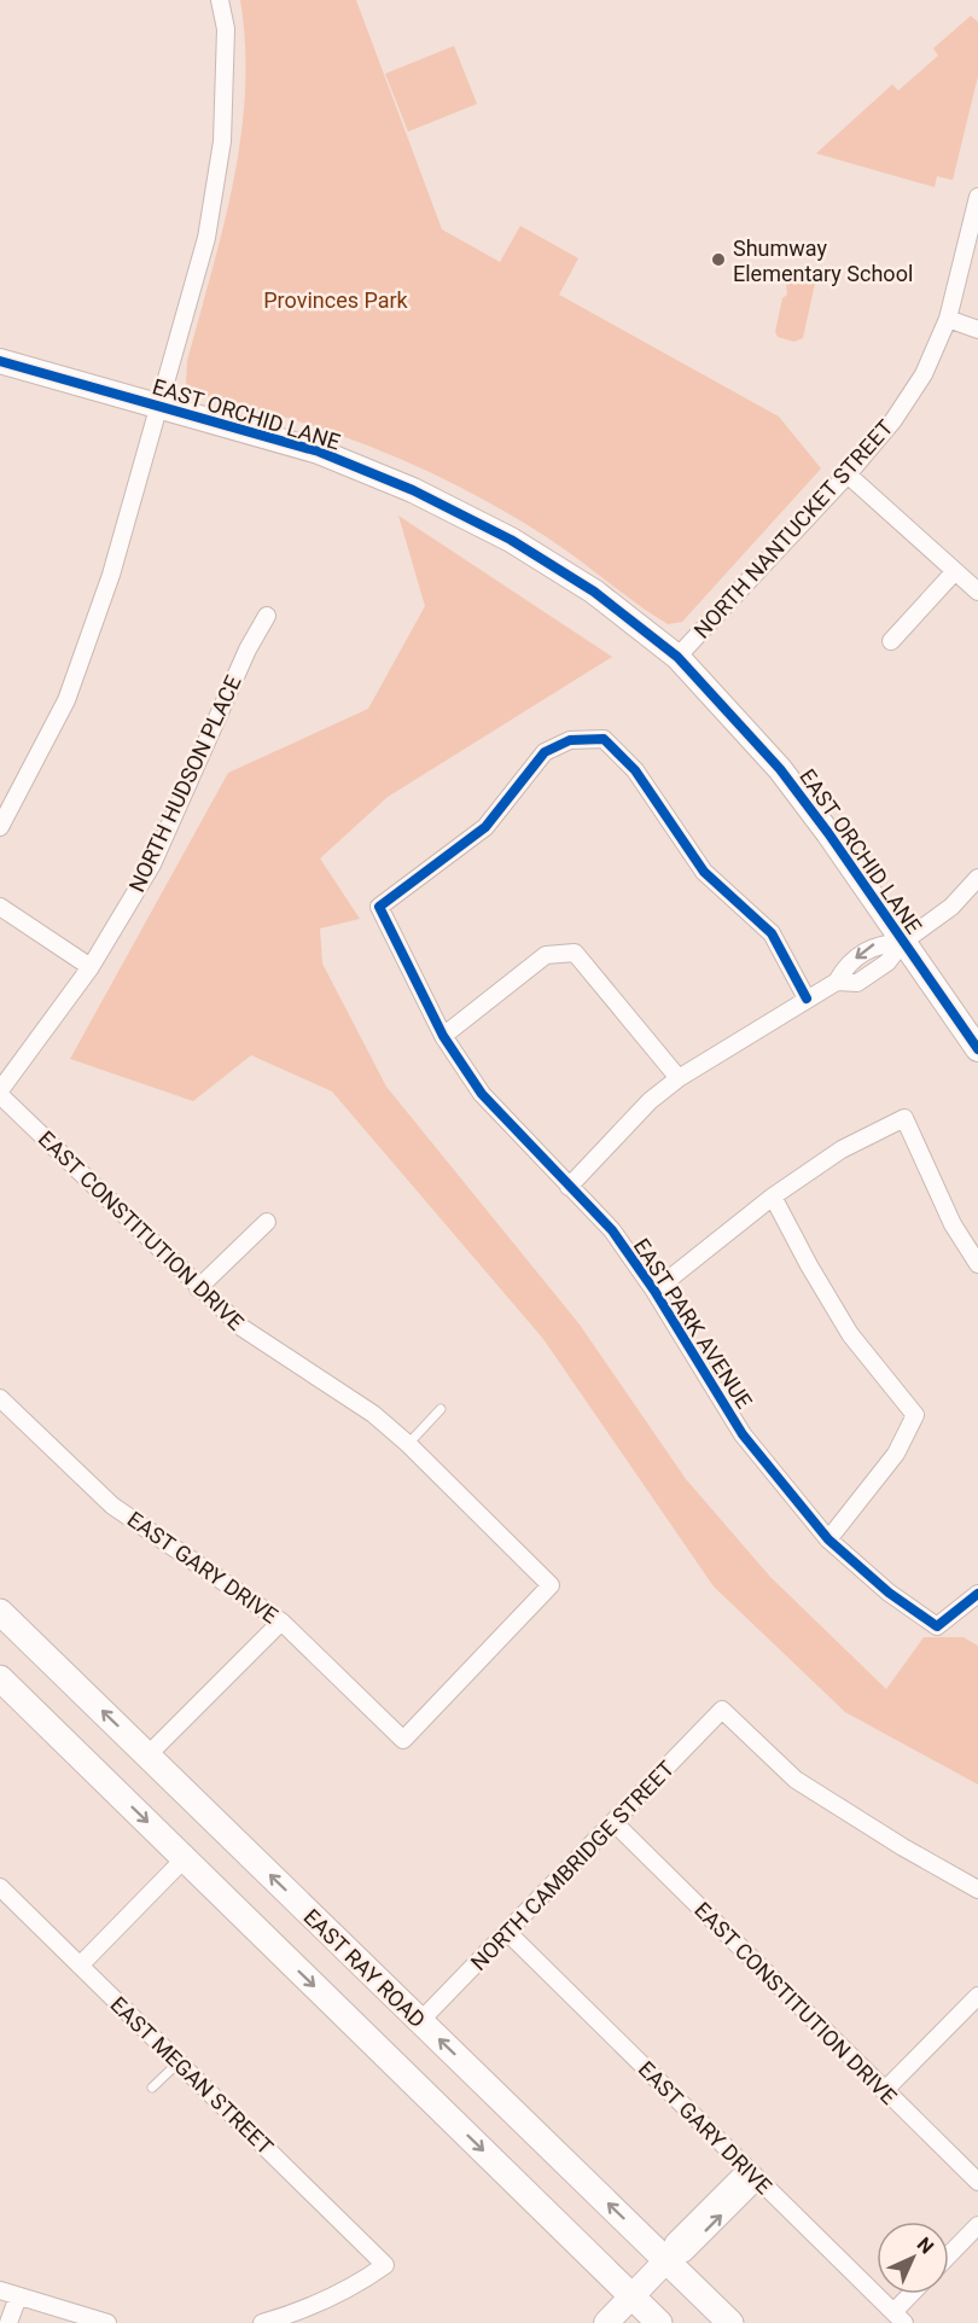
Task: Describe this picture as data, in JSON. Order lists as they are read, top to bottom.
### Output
{
  "streets": {
    "main road": ["EAST RAY ROAD"],
    "street": [
      "EAST ORCHID LANE",
      "NORTH NANTUCKET STREET",
      "NORTH HUDSON PLACE",
      "EAST CONSTITUTION DRIVE",
      "EAST PARK AVENUE",
      "EAST GARY DRIVE",
      "NORTH CAMBRIDGE STREET",
      "EAST MEGAN STREET"
    ]
  },
  "crossings": [
    ["EAST ORCHID LANE", "NORTH NANTUCKET STREET"],
    ["NORTH HUDSON PLACE", "EAST CONSTITUTION DRIVE"],
    ["EAST CONSTITUTION DRIVE", "EAST GARY DRIVE"],
    ["EAST CONSTITUTION DRIVE", "NORTH CAMBRIDGE STREET"],
    ["EAST GARY DRIVE", "NORTH CAMBRIDGE STREET"],
    ["NORTH CAMBRIDGE STREET", "EAST RAY ROAD"]
  ],
  "parks": ["Provinces Park"],
  "places": ["Shumway Elementary School"],
  "north": "top right"
}
